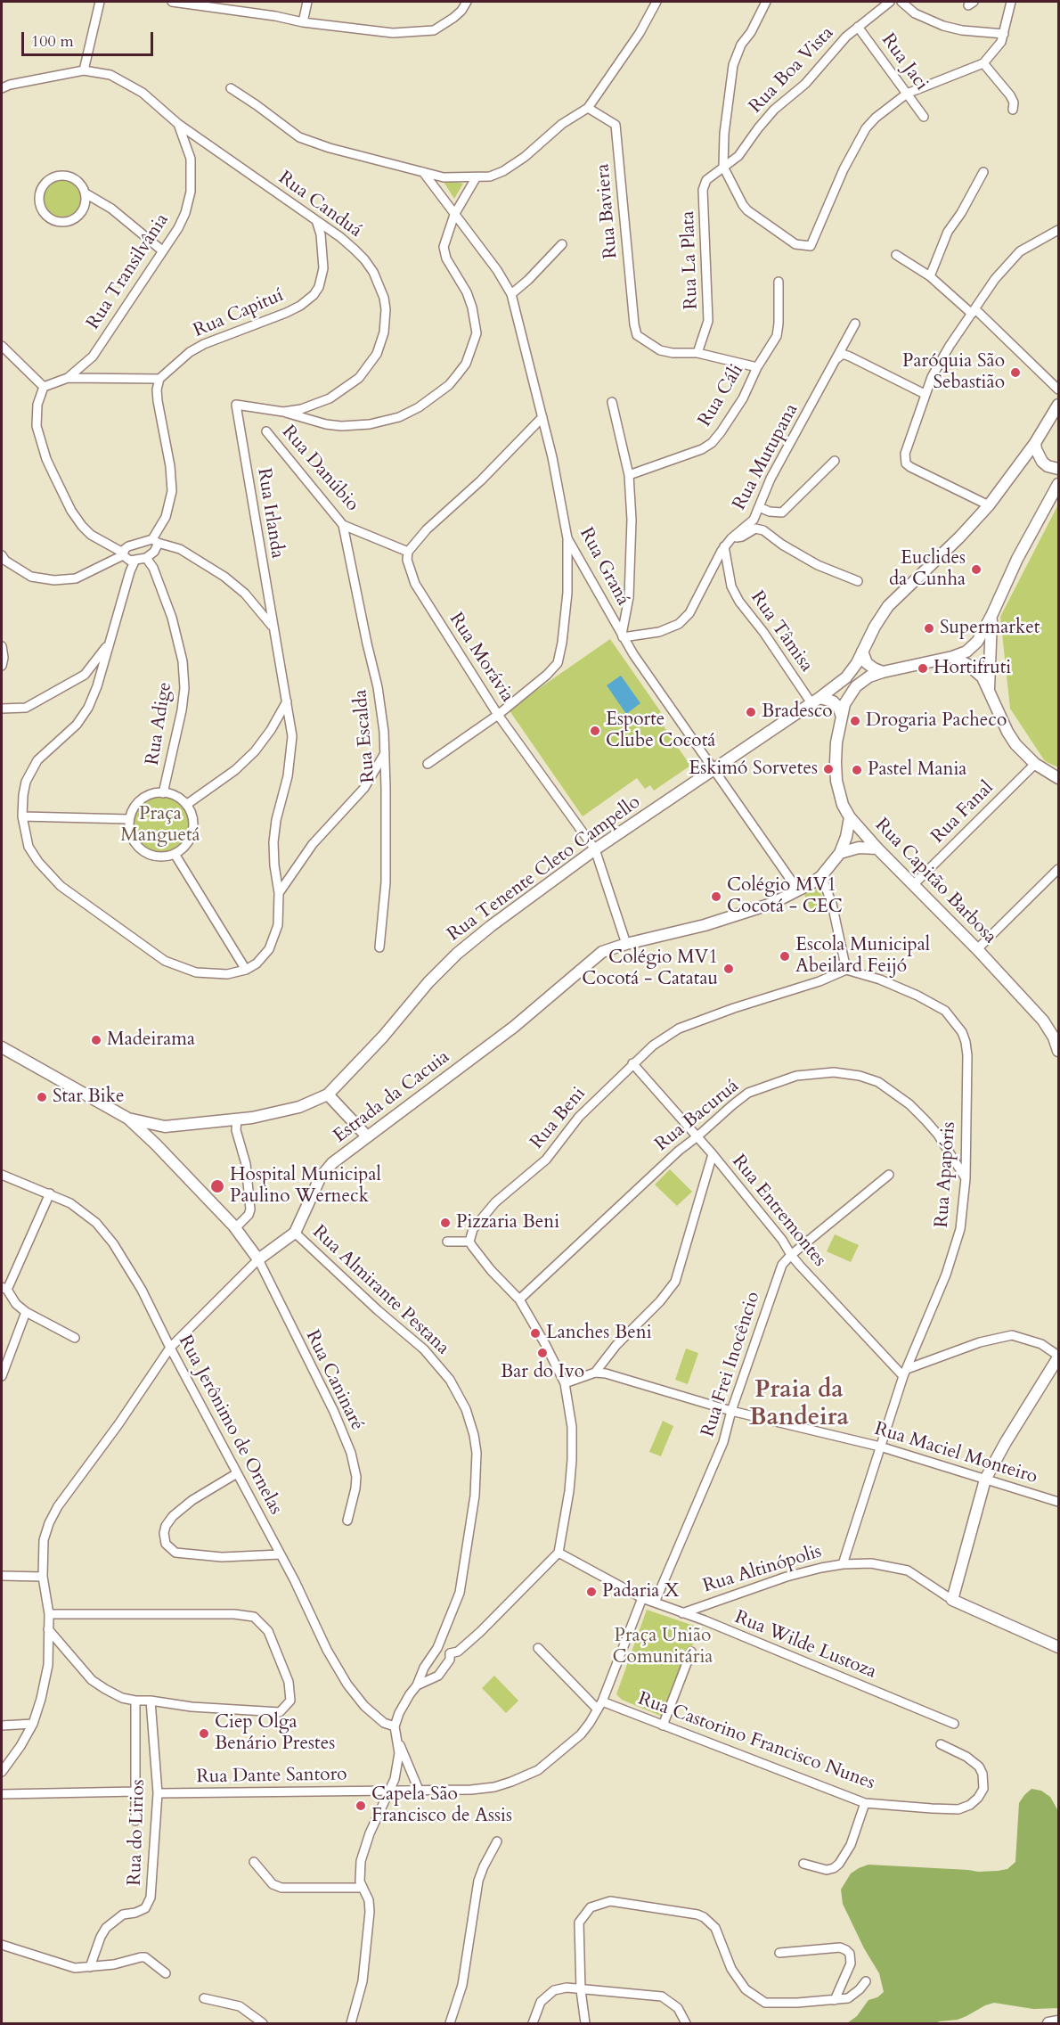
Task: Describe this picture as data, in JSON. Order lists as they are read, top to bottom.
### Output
{
  "streets": {
    "main road": [
      "Rua Tenente Cleto Campello",
      "Rua Capitão Barbosa",
      "Estrada da Cacuia",
      "Rua Altinópolis"
    ],
    "street": [
      "Rua Jaci",
      "Rua Boa Vista",
      "Rua Canduá",
      "Rua Baviera",
      "Rua La Plata",
      "Rua Transilvânia",
      "Rua Capituí",
      "Rua Cáli",
      "Rua Mutupana",
      "Rua Danúbio",
      "Rua Irlanda",
      "Rua Graná",
      "Rua Tâmisa",
      "Rua Morávia",
      "Rua Adige",
      "Rua Escalda",
      "Rua Fanal",
      "Rua Bacuruá",
      "Rua Beni",
      "Rua Apapóris",
      "Rua Entremontes",
      "Rua Almirante Pestana",
      "Rua Frei Inocêncio",
      "Rua Caninaré",
      "Rua Jerônimo de Ornelas",
      "Rua Maciel Monteiro",
      "Rua Wilde Lustoza",
      "Rua Castorino Francisco Nunes",
      "Rua Dante Santoro",
      "Rua do Lirios"
    ]
  },
  "crossings": [
    ["Rua Jaci", "Rua Boa Vista"],
    ["Rua Boa Vista", "Rua La Plata"],
    ["Rua Canduá", "Rua Transilvânia"],
    ["Rua Canduá", "Rua Capituí"],
    ["Rua Canduá", "Rua Irlanda"],
    ["Rua Baviera", "Rua La Plata"],
    ["Rua Baviera", "Rua Cáli"],
    ["Rua Mutupana", "Rua Graná"],
    ["Rua Mutupana", "Rua Tâmisa"],
    ["Rua Danúbio", "Rua Morávia"],
    ["Rua Danúbio", "Rua Escalda"],
    ["Rua Graná", "Rua Tenente Cleto Campello"],
    ["Rua Graná", "Estrada da Cacuia"],
    ["Rua Tâmisa", "Rua Tenente Cleto Campello"],
    ["Rua Morávia", "Rua Tenente Cleto Campello"],
    ["Rua Morávia", "Estrada da Cacuia"],
    ["Rua Fanal", "Rua Capitão Barbosa"],
    ["Rua Capitão Barbosa", "Estrada da Cacuia"],
    ["Estrada da Cacuia", "Rua Almirante Pestana"],
    ["Estrada da Cacuia", "Rua Caninaré"],
    ["Rua Bacuruá", "Rua Apapóris"],
    ["Rua Bacuruá", "Rua Entremontes"],
    ["Rua Beni", "Rua Apapóris"],
    ["Rua Beni", "Rua Entremontes"],
    ["Rua Apapóris", "Rua Entremontes"],
    ["Rua Apapóris", "Rua Maciel Monteiro"],
    ["Rua Apapóris", "Rua Altinópolis"],
    ["Rua Entremontes", "Rua Frei Inocêncio"],
    ["Rua Frei Inocêncio", "Rua Maciel Monteiro"],
    ["Rua Frei Inocêncio", "Rua Wilde Lustoza"],
    ["Rua Altinópolis", "Rua Wilde Lustoza"],
    ["Rua Dante Santoro", "Rua do Lirios"]
  ],
  "districts": ["Praia da Bandeira"],
  "parks": ["Praça Manguetá", "Praça União Comunitária"],
  "places": [
    "Paróquia São Sebastião",
    "Euclides da Cunha",
    "Supermarket",
    "Hortifruti",
    "Bradesco",
    "Drogaria Pacheco",
    "Esporte Clube Cocotá",
    "Eskimó Sorvetes",
    "Pastel Mania",
    "Colégio MV1 Cocotá - CEC",
    "Escola Municipal Abeilard Feijó",
    "Colégio MV1 Cocotá - Catatau",
    "Madeirama",
    "Star Bike",
    "Hospital Municipal Paulino Werneck",
    "Pizzaria Beni",
    "Lanches Beni",
    "Bar do Ivo",
    "Padaria X",
    "Ciep Olga Benário Prestes",
    "Capela São Francisco de Assis"
  ],
  "scale_bar": "100 m"
}
